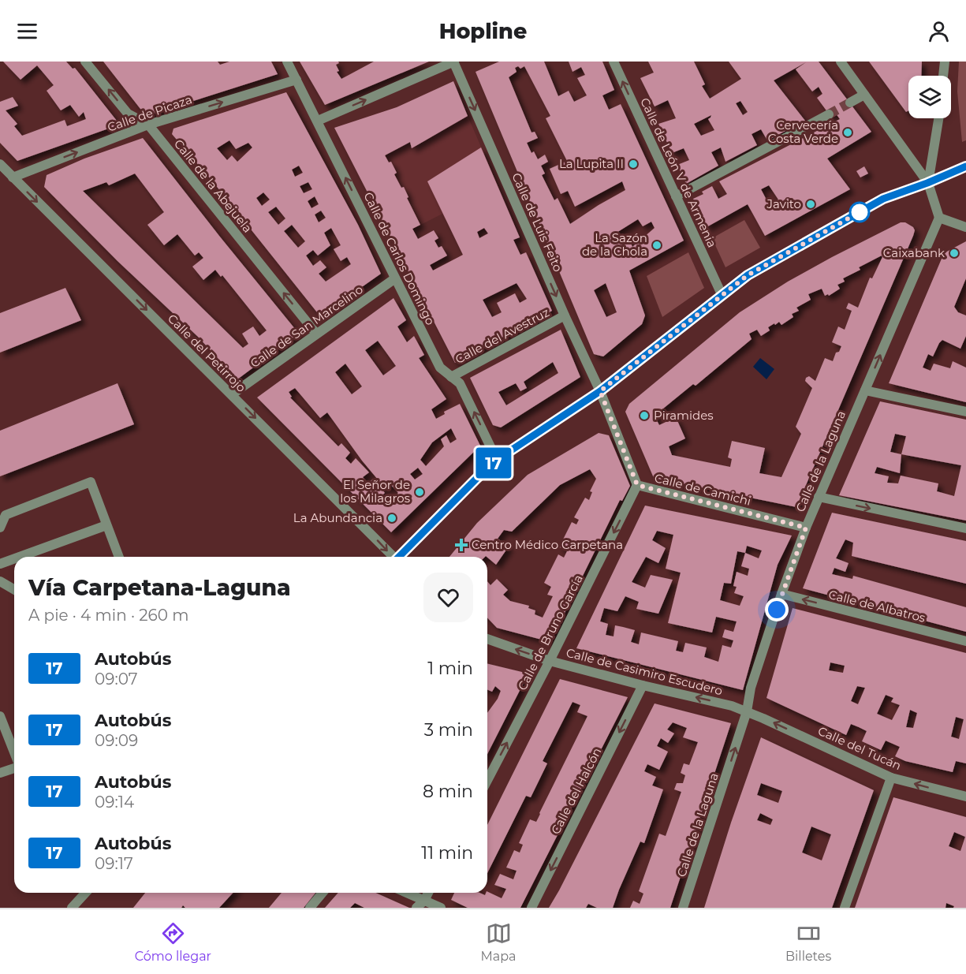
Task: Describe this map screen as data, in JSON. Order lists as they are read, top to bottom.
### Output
{
  "streets": {
    "street": [
      "Calle de Picaza",
      "Calle de León V de Armenia",
      "Calle de la Abejuela",
      "Calle de Luis Feito",
      "Calle de Carlos Domingo",
      "Calle de San Marcelino",
      "Calle del Avestruz",
      "Calle del Petirrojo",
      "Calle de la Laguna",
      "Calle de Camichi",
      "Calle de Albatros",
      "Calle de Bruno García",
      "Calle de Casimiro Escudero",
      "Calle del Tucán",
      "Calle del Halcón"
    ]
  },
  "crossings": [
    ["Calle de Picaza", "Calle de la Abejuela"],
    ["Calle de Picaza", "Calle de Carlos Domingo"],
    ["Calle de Picaza", "Calle del Petirrojo"],
    ["Calle de la Abejuela", "Calle de San Marcelino"],
    ["Calle de Luis Feito", "Calle del Avestruz"],
    ["Calle de Luis Feito", "Calle de Camichi"],
    ["Calle de Carlos Domingo", "Calle de San Marcelino"],
    ["Calle de Carlos Domingo", "Calle del Avestruz"],
    ["Calle de San Marcelino", "Calle del Petirrojo"],
    ["Calle de la Laguna", "Calle de Camichi"],
    ["Calle de la Laguna", "Calle de Albatros"],
    ["Calle de la Laguna", "Calle de Casimiro Escudero"],
    ["Calle de la Laguna", "Calle del Tucán"],
    ["Calle de Camichi", "Calle de Bruno García"],
    ["Calle de Bruno García", "Calle de Casimiro Escudero"],
    ["Calle de Casimiro Escudero", "Calle del Tucán"],
    ["Calle de Casimiro Escudero", "Calle del Halcón"]
  ],
  "one_way": [
    "Calle de Picaza",
    "Calle de León V de Armenia",
    "Calle de la Abejuela",
    "Calle de Luis Feito",
    "Calle de Carlos Domingo",
    "Calle del Petirrojo",
    "Calle de la Laguna",
    "Calle de Albatros",
    "Calle de Casimiro Escudero",
    "Calle del Tucán",
    "Calle del Halcón"
  ],
  "places": {
    "other": [
      "Cervecería Costa Verde",
      "La Lupita II",
      "Javito",
      "La Sazón de la Chola",
      "Caixabank",
      "Piramides",
      "El Señor de los Milagros",
      "La Abundancia"
    ],
    "health": ["Centro Médico Carpetana"]
  },
  "lines": ["bus line 17"],
  "page": {
    "header": "Hopline",
    "on_map": "17",
    "heading": ["Vía Carpetana-Laguna", "A pie · 4 min · 260 m"],
    "list": [
      {
        "mark": "17",
        "name": "Autobús",
        "note": "09:07",
        "value": "1 min"
      },
      {
        "mark": "17",
        "name": "Autobús",
        "note": "09:09",
        "value": "3 min"
      },
      {
        "mark": "17",
        "name": "Autobús",
        "note": "09:14",
        "value": "8 min"
      },
      {
        "mark": "17",
        "name": "Autobús",
        "note": "09:17",
        "value": "11 min"
      }
    ],
    "tabs": ["Cómo llegar", "Mapa", "Billetes"]
  }
}
